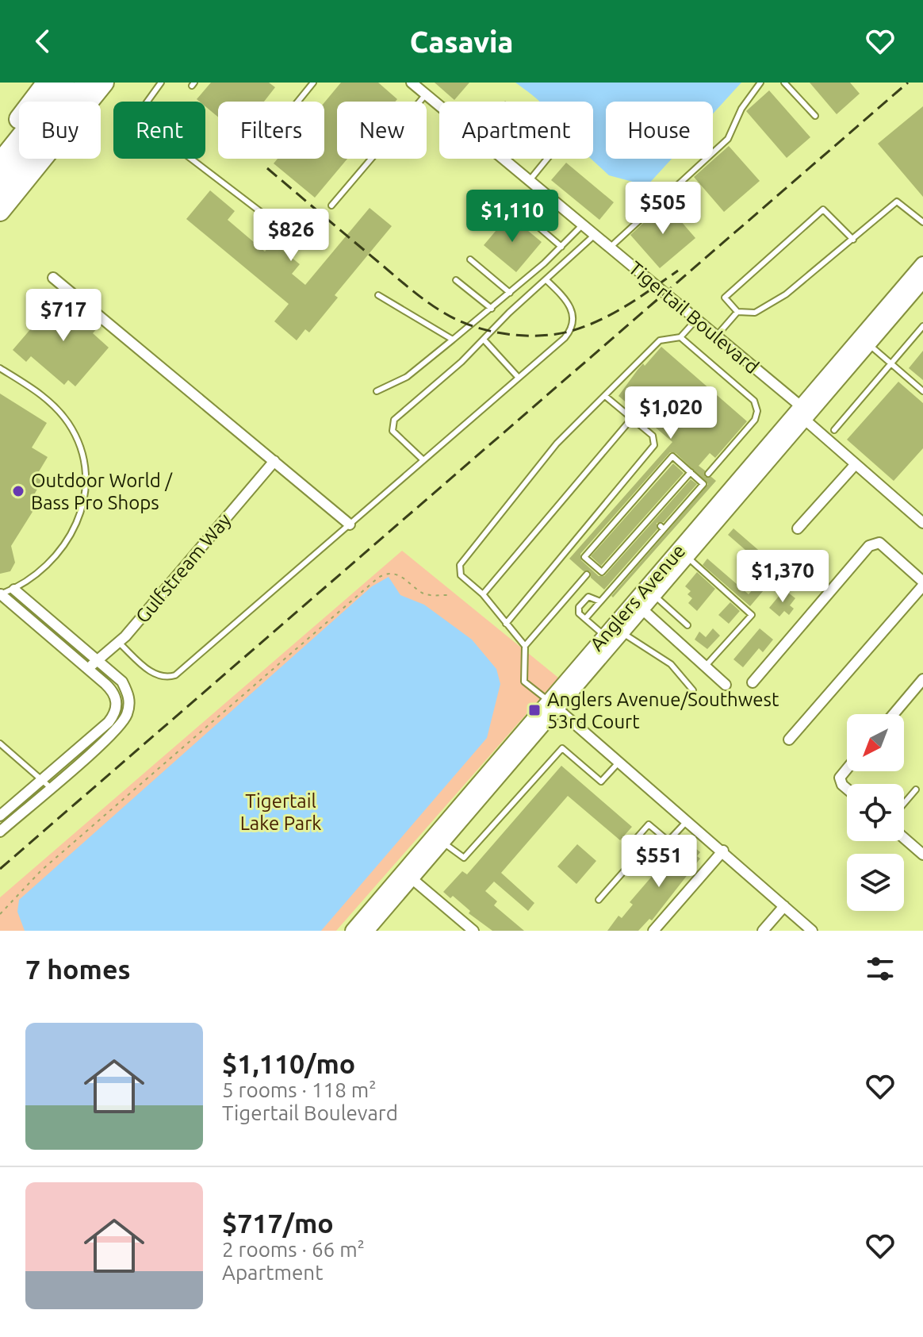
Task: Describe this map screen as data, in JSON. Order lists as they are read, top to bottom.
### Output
{
  "streets": {
    "street": ["Tigertail Boulevard", "Gulfstream Way", "Anglers Avenue"]
  },
  "crossings": [
    ["Tigertail Boulevard", "Anglers Avenue"]
  ],
  "parks": ["Tigertail Lake Park"],
  "places": {
    "other": ["Outdoor World / Bass Pro Shops"],
    "transit": ["Anglers Avenue/Southwest 53rd Court"]
  },
  "north": "bottom left",
  "page": {
    "header": "Casavia",
    "chip": [
      "Buy",
      "Rent",
      "Filters",
      "New",
      "Apartment",
      "House"
    ],
    "price": [
      "$505",
      "$1,110",
      "$826",
      "$717",
      "$1,020",
      "$1,370",
      "$551"
    ],
    "heading": "7 homes",
    "list": [
      {
        "name": "$1,110/mo",
        "note": "5 rooms · 118 m² · Tigertail Boulevard"
      },
      {
        "name": "$717/mo",
        "note": "2 rooms · 66 m² · Apartment"
      }
    ]
  }
}
